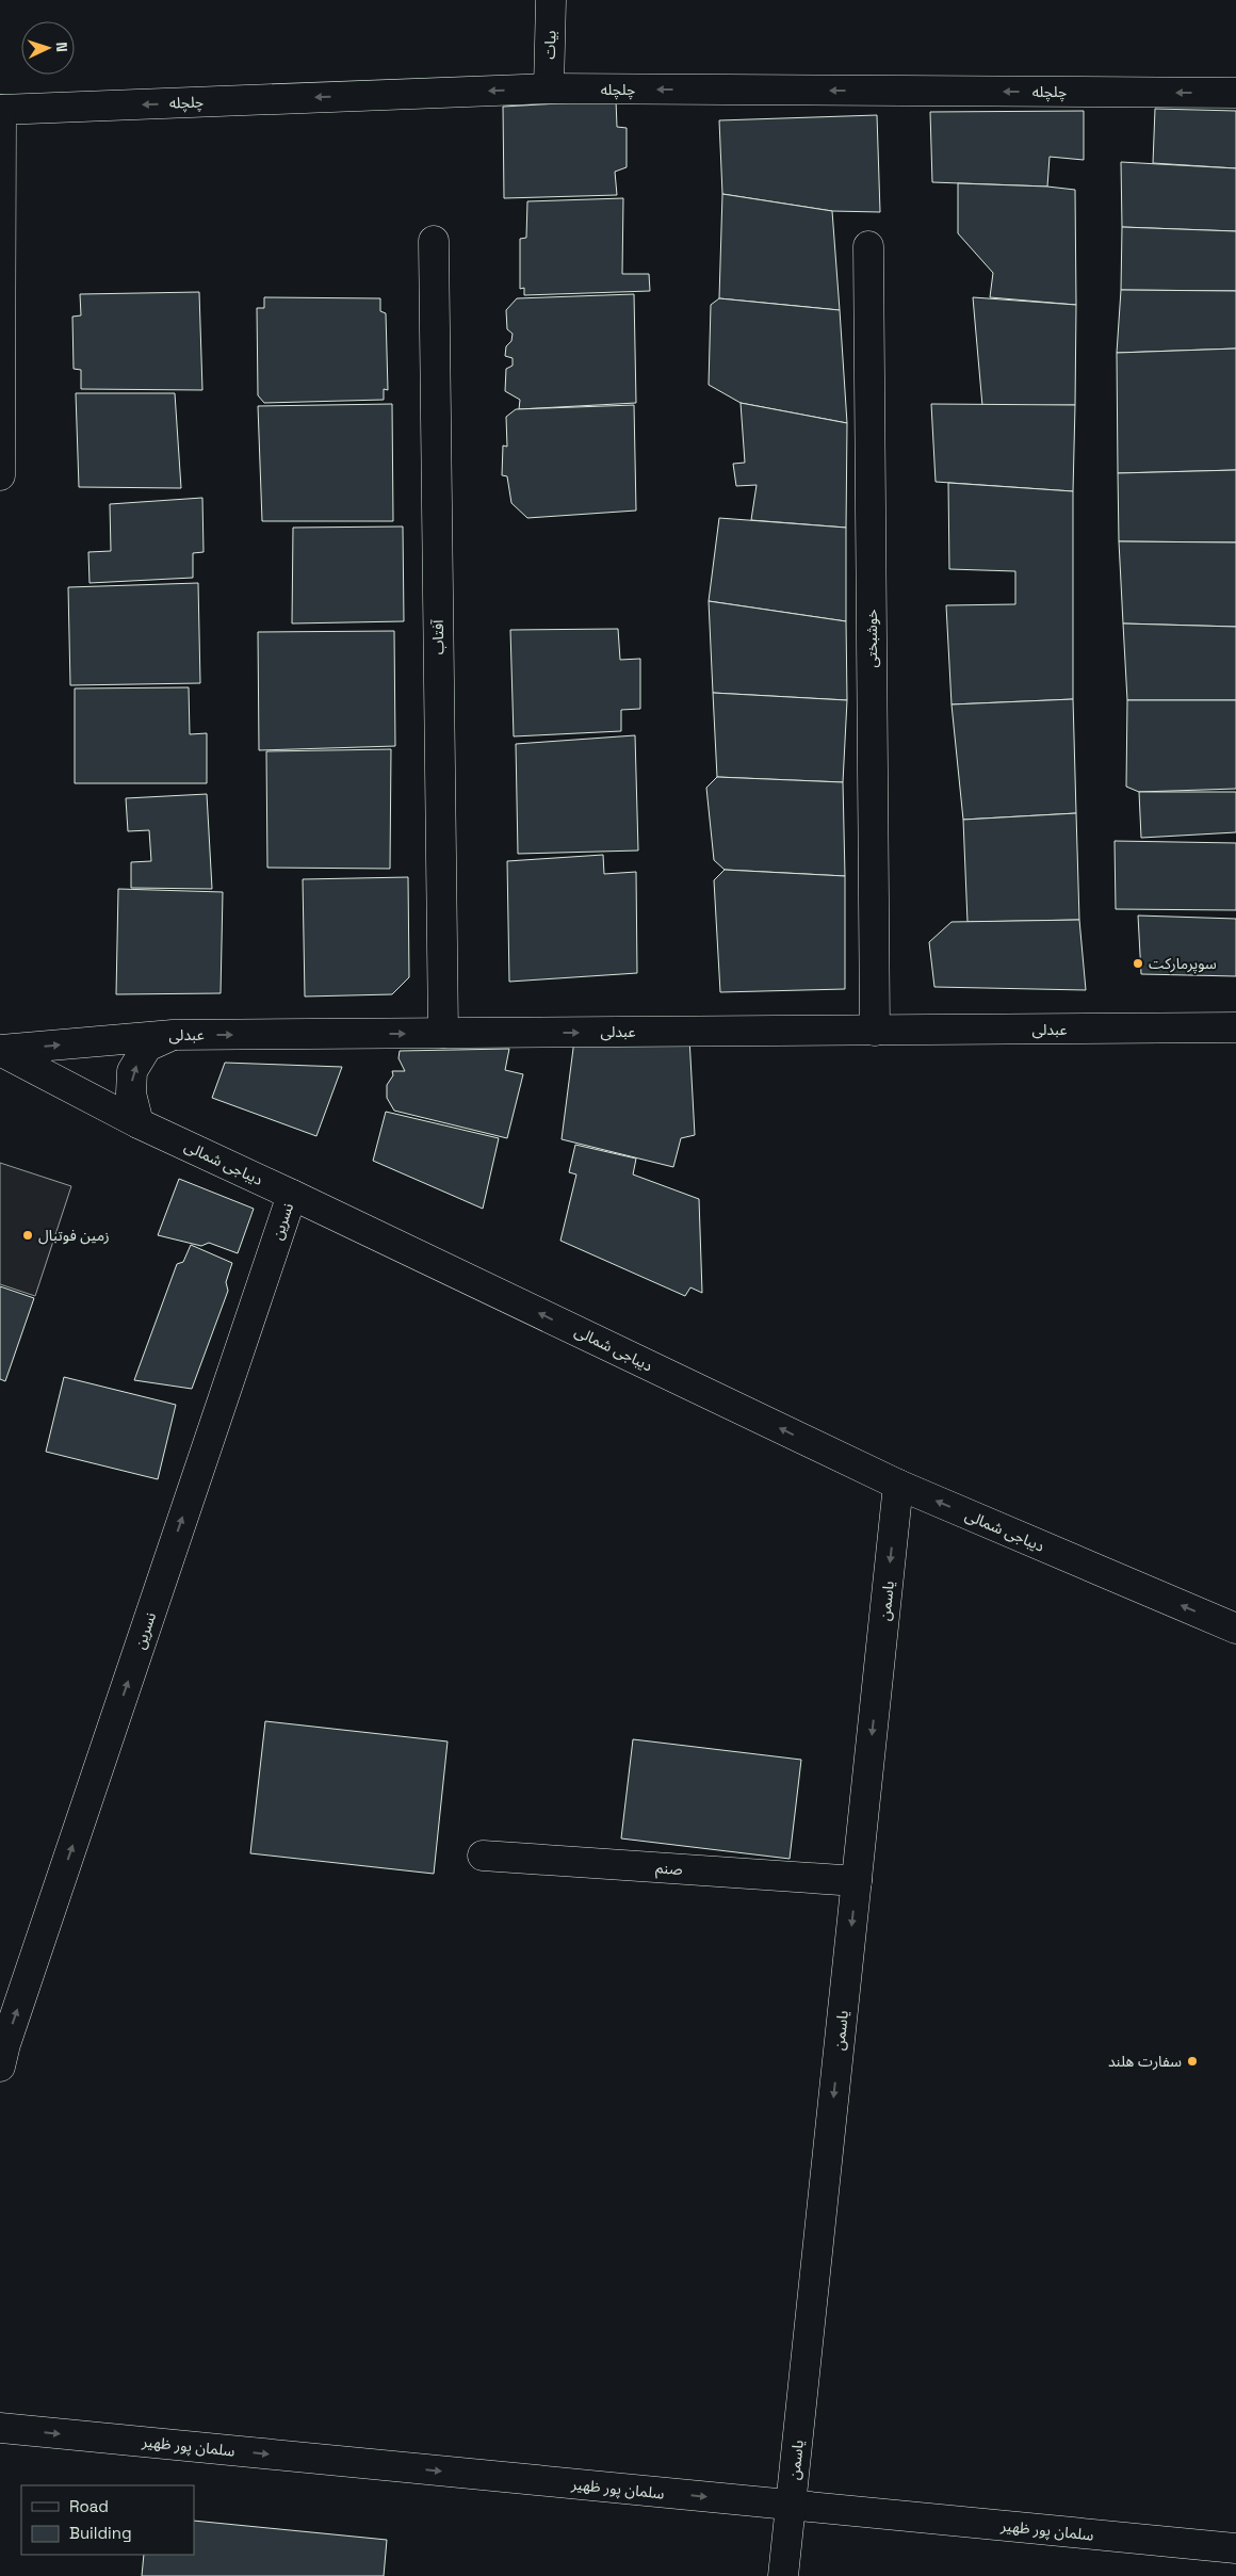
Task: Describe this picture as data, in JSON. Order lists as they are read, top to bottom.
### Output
{
  "streets": {
    "street": [
      "بیات",
      "چلچله",
      "آفتاب",
      "خوشبختی",
      "عبدلی",
      "دیباجی شمالی",
      "نسرین",
      "یاسمن",
      "صنم",
      "سلمان پور ظهیر"
    ]
  },
  "crossings": [
    ["بیات", "چلچله"],
    ["آفتاب", "عبدلی"],
    ["خوشبختی", "عبدلی"],
    ["عبدلی", "دیباجی شمالی"],
    ["دیباجی شمالی", "نسرین"],
    ["دیباجی شمالی", "یاسمن"],
    ["یاسمن", "صنم"],
    ["یاسمن", "سلمان پور ظهیر"]
  ],
  "one_way": [
    "چلچله",
    "عبدلی",
    "دیباجی شمالی",
    "نسرین",
    "یاسمن",
    "سلمان پور ظهیر"
  ],
  "places": ["سوپرمارکت", "زمین فوتبال", "سفارت هلند"],
  "legend": ["Road", "Building"],
  "north": "right"
}
